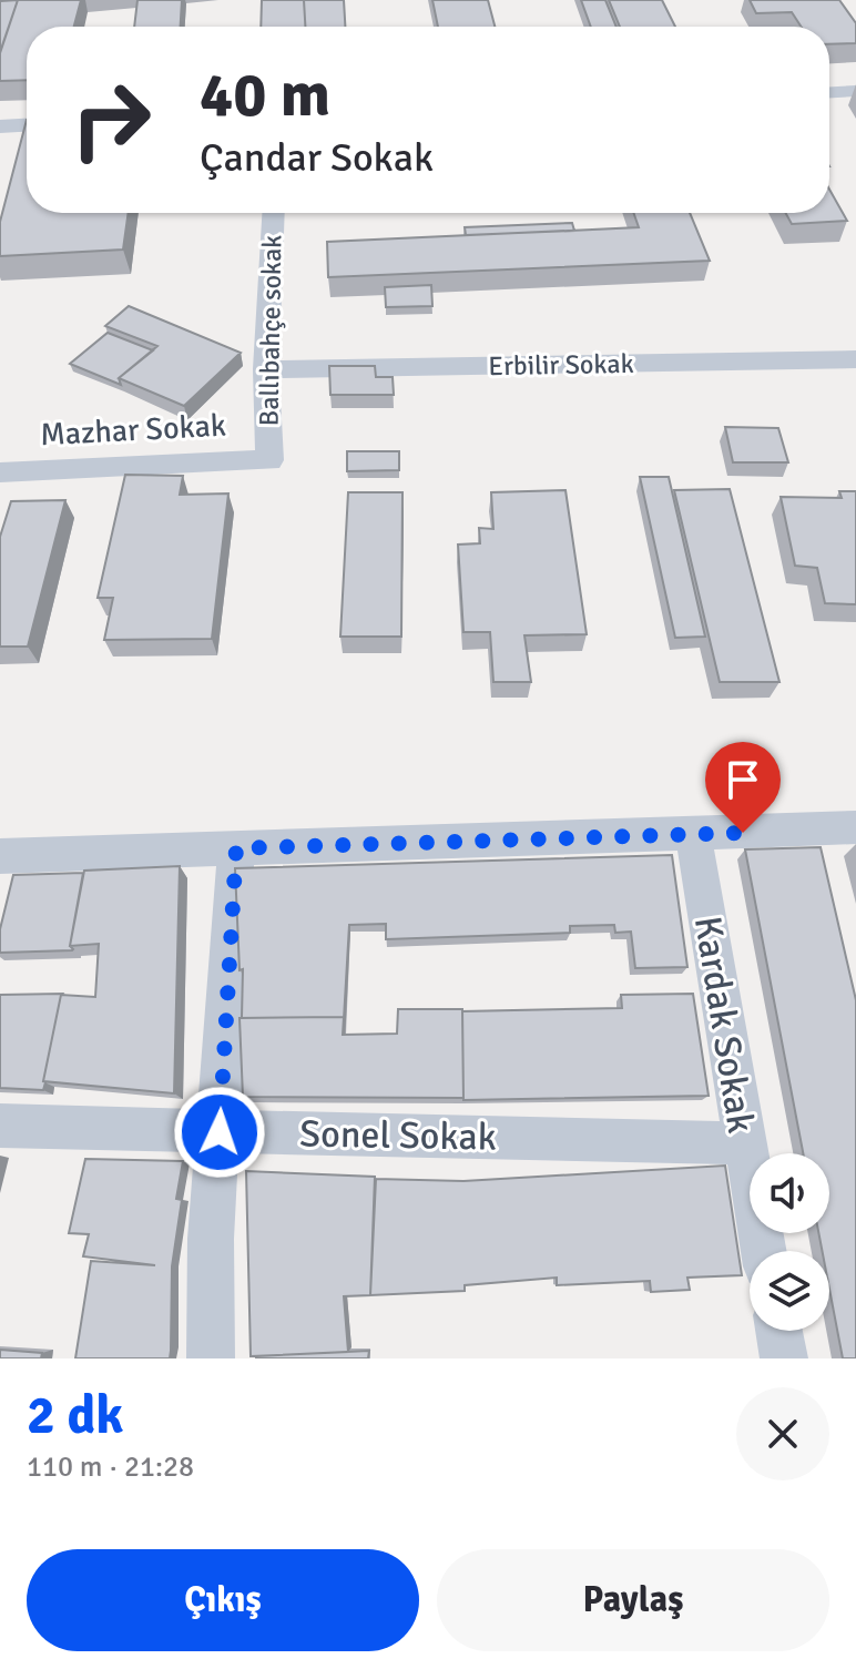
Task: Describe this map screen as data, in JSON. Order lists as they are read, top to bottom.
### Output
{
  "streets": {
    "street": [
      "Ballıbahçe sokak",
      "Erbilir Sokak",
      "Mazhar Sokak",
      "Kardak Sokak",
      "Sonel Sokak"
    ]
  },
  "crossings": [
    ["Ballıbahçe sokak", "Erbilir Sokak"],
    ["Ballıbahçe sokak", "Mazhar Sokak"],
    ["Kardak Sokak", "Sonel Sokak"]
  ],
  "page": {
    "turn": ["40 m", "Çandar Sokak"],
    "heading": ["2 dk", "110 m · 21:28"],
    "buttons": ["Çıkış", "Paylaş"]
  }
}
